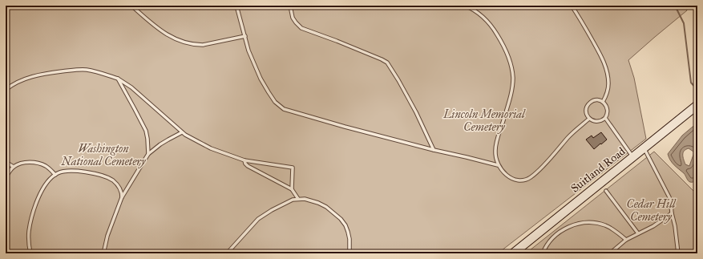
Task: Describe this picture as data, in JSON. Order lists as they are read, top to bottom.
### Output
{
  "streets": {
    "main road": ["Suitland Road"]
  },
  "parks": ["Lincoln Memorial Cemetery", "Washington National Cemetery", "Cedar Hill Cemetery"]
}
